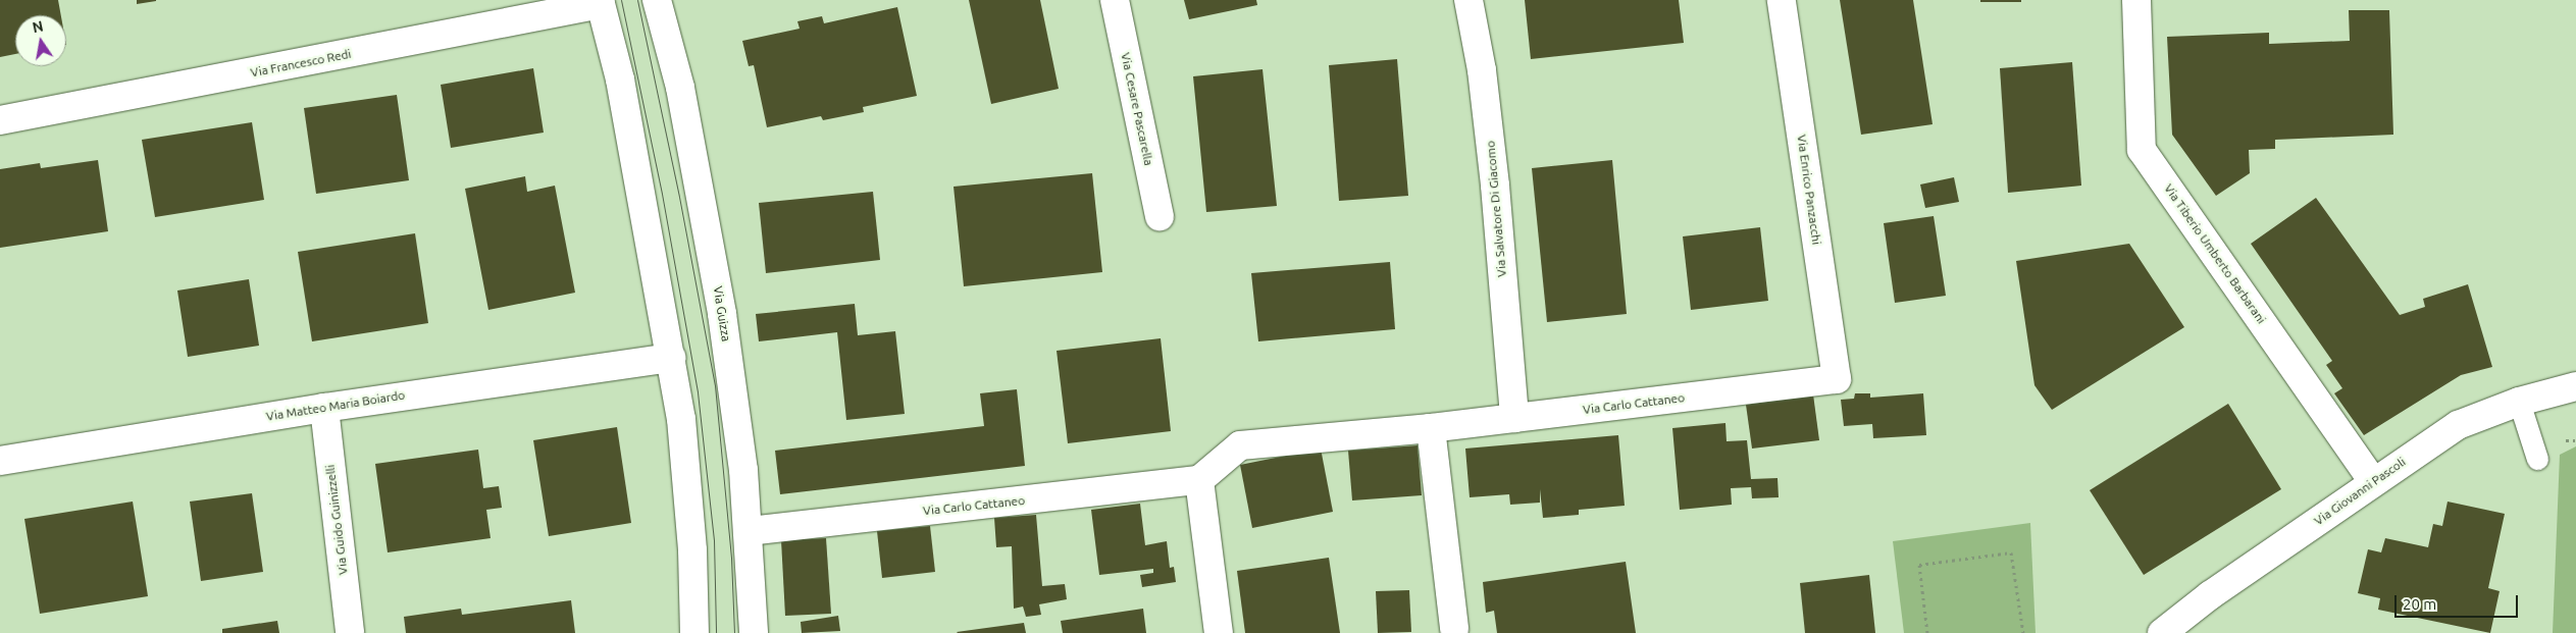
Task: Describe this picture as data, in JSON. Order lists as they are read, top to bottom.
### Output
{
  "streets": {
    "street": [
      "Via Francesco Redi",
      "Via Cesare Pascarella",
      "Via Enrico Panzacchi",
      "Via Salvatore Di Giacomo",
      "Via Tiberio Umberto Barbarani",
      "Via Guizza",
      "Via Carlo Cattaneo",
      "Via Matteo Maria Boiardo",
      "Via Giovanni Pascoli",
      "Via Guido Guinizzelli"
    ]
  },
  "crossings": [
    ["Via Enrico Panzacchi", "Via Carlo Cattaneo"],
    ["Via Salvatore Di Giacomo", "Via Carlo Cattaneo"],
    ["Via Tiberio Umberto Barbarani", "Via Giovanni Pascoli"],
    ["Via Guizza", "Via Carlo Cattaneo"],
    ["Via Matteo Maria Boiardo", "Via Guido Guinizzelli"]
  ],
  "scale_bar": "20 m",
  "north": "top"
}
